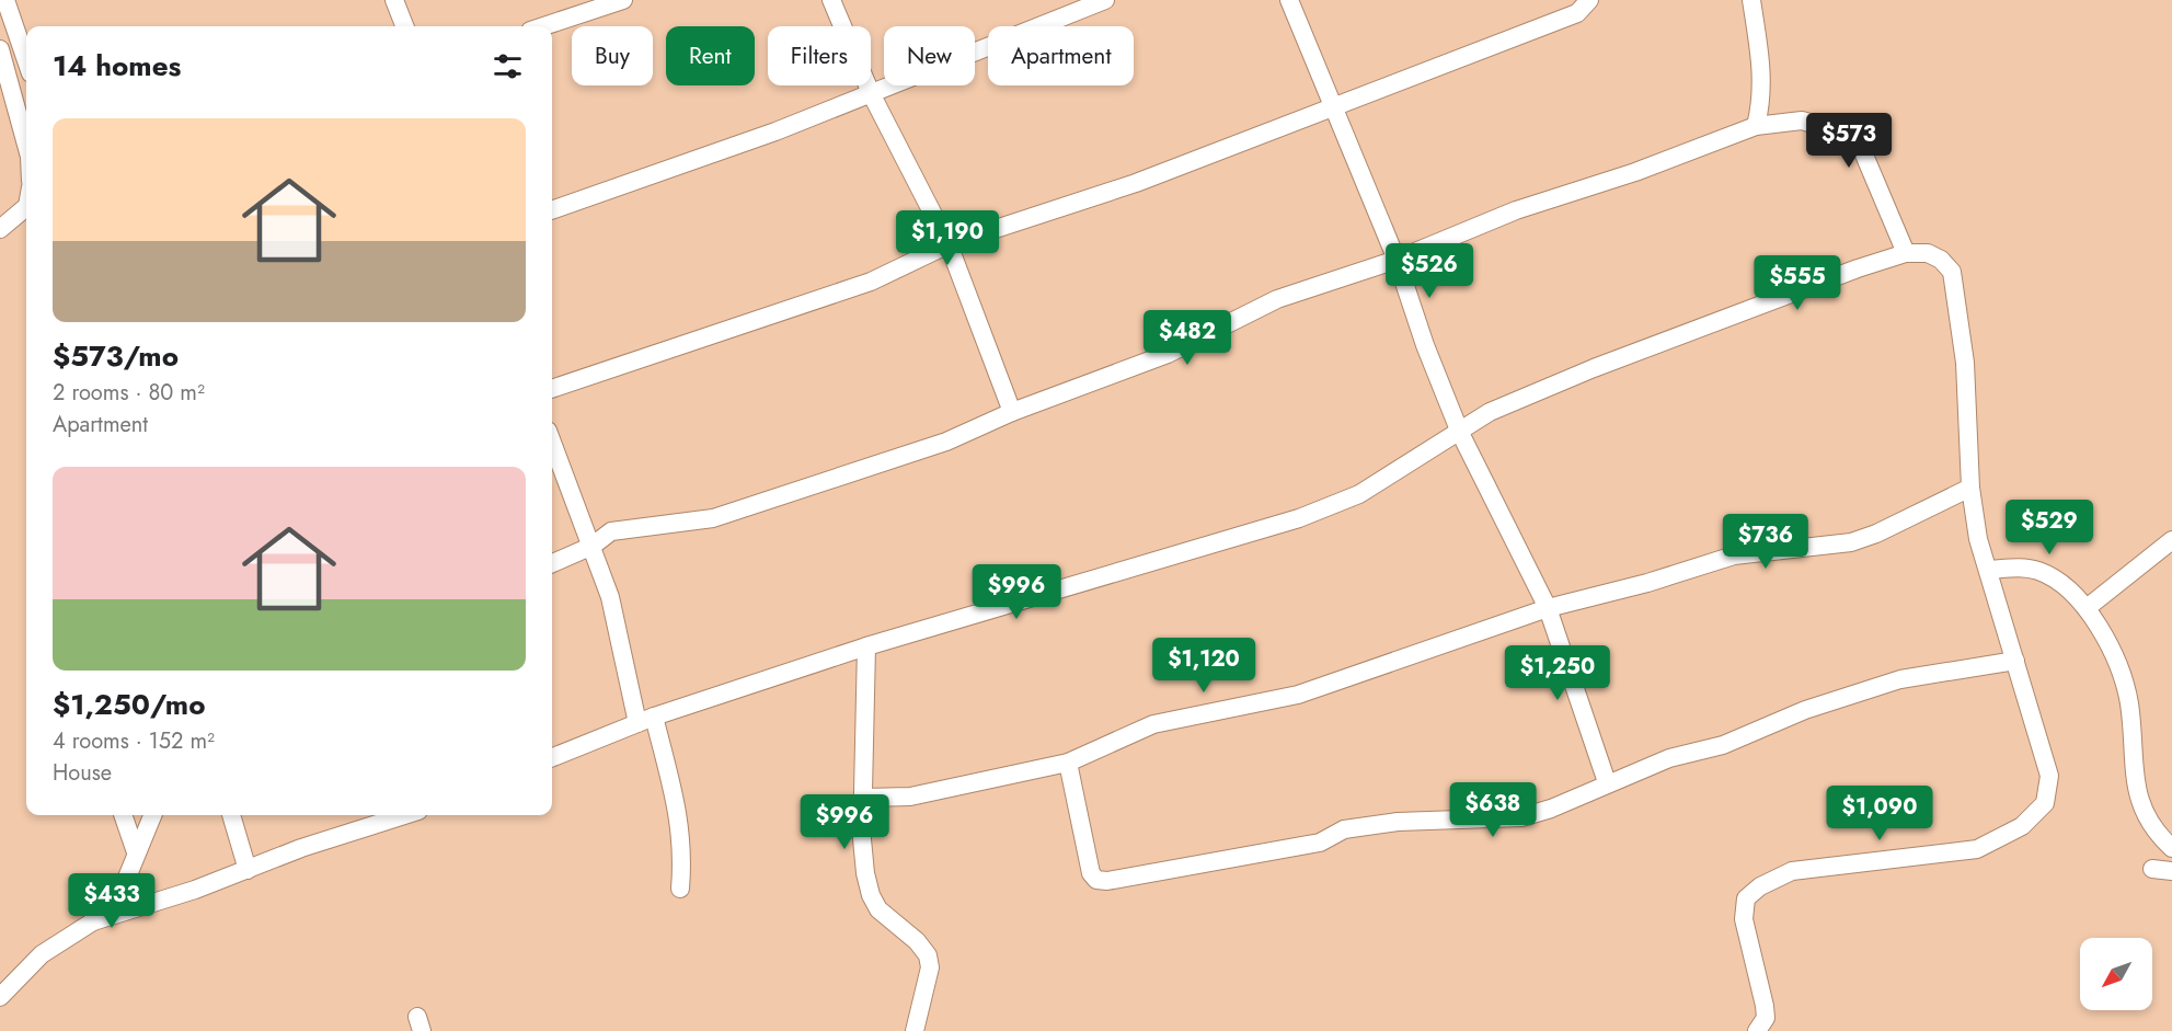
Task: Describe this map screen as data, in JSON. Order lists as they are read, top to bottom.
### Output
{
  "north": "bottom left",
  "page": {
    "chip": [
      "Buy",
      "Rent",
      "Filters",
      "New",
      "Apartment"
    ],
    "heading": "14 homes",
    "list": [
      {
        "name": "$573/mo",
        "note": "2 rooms · 80 m² · Apartment"
      },
      {
        "name": "$1,250/mo",
        "note": "4 rooms · 152 m² · House"
      }
    ],
    "price": [
      "$573",
      "$1,190",
      "$526",
      "$555",
      "$482",
      "$529",
      "$736",
      "$996",
      "$1,120",
      "$1,250",
      "$638",
      "$1,090",
      "$996",
      "$433"
    ]
  }
}
